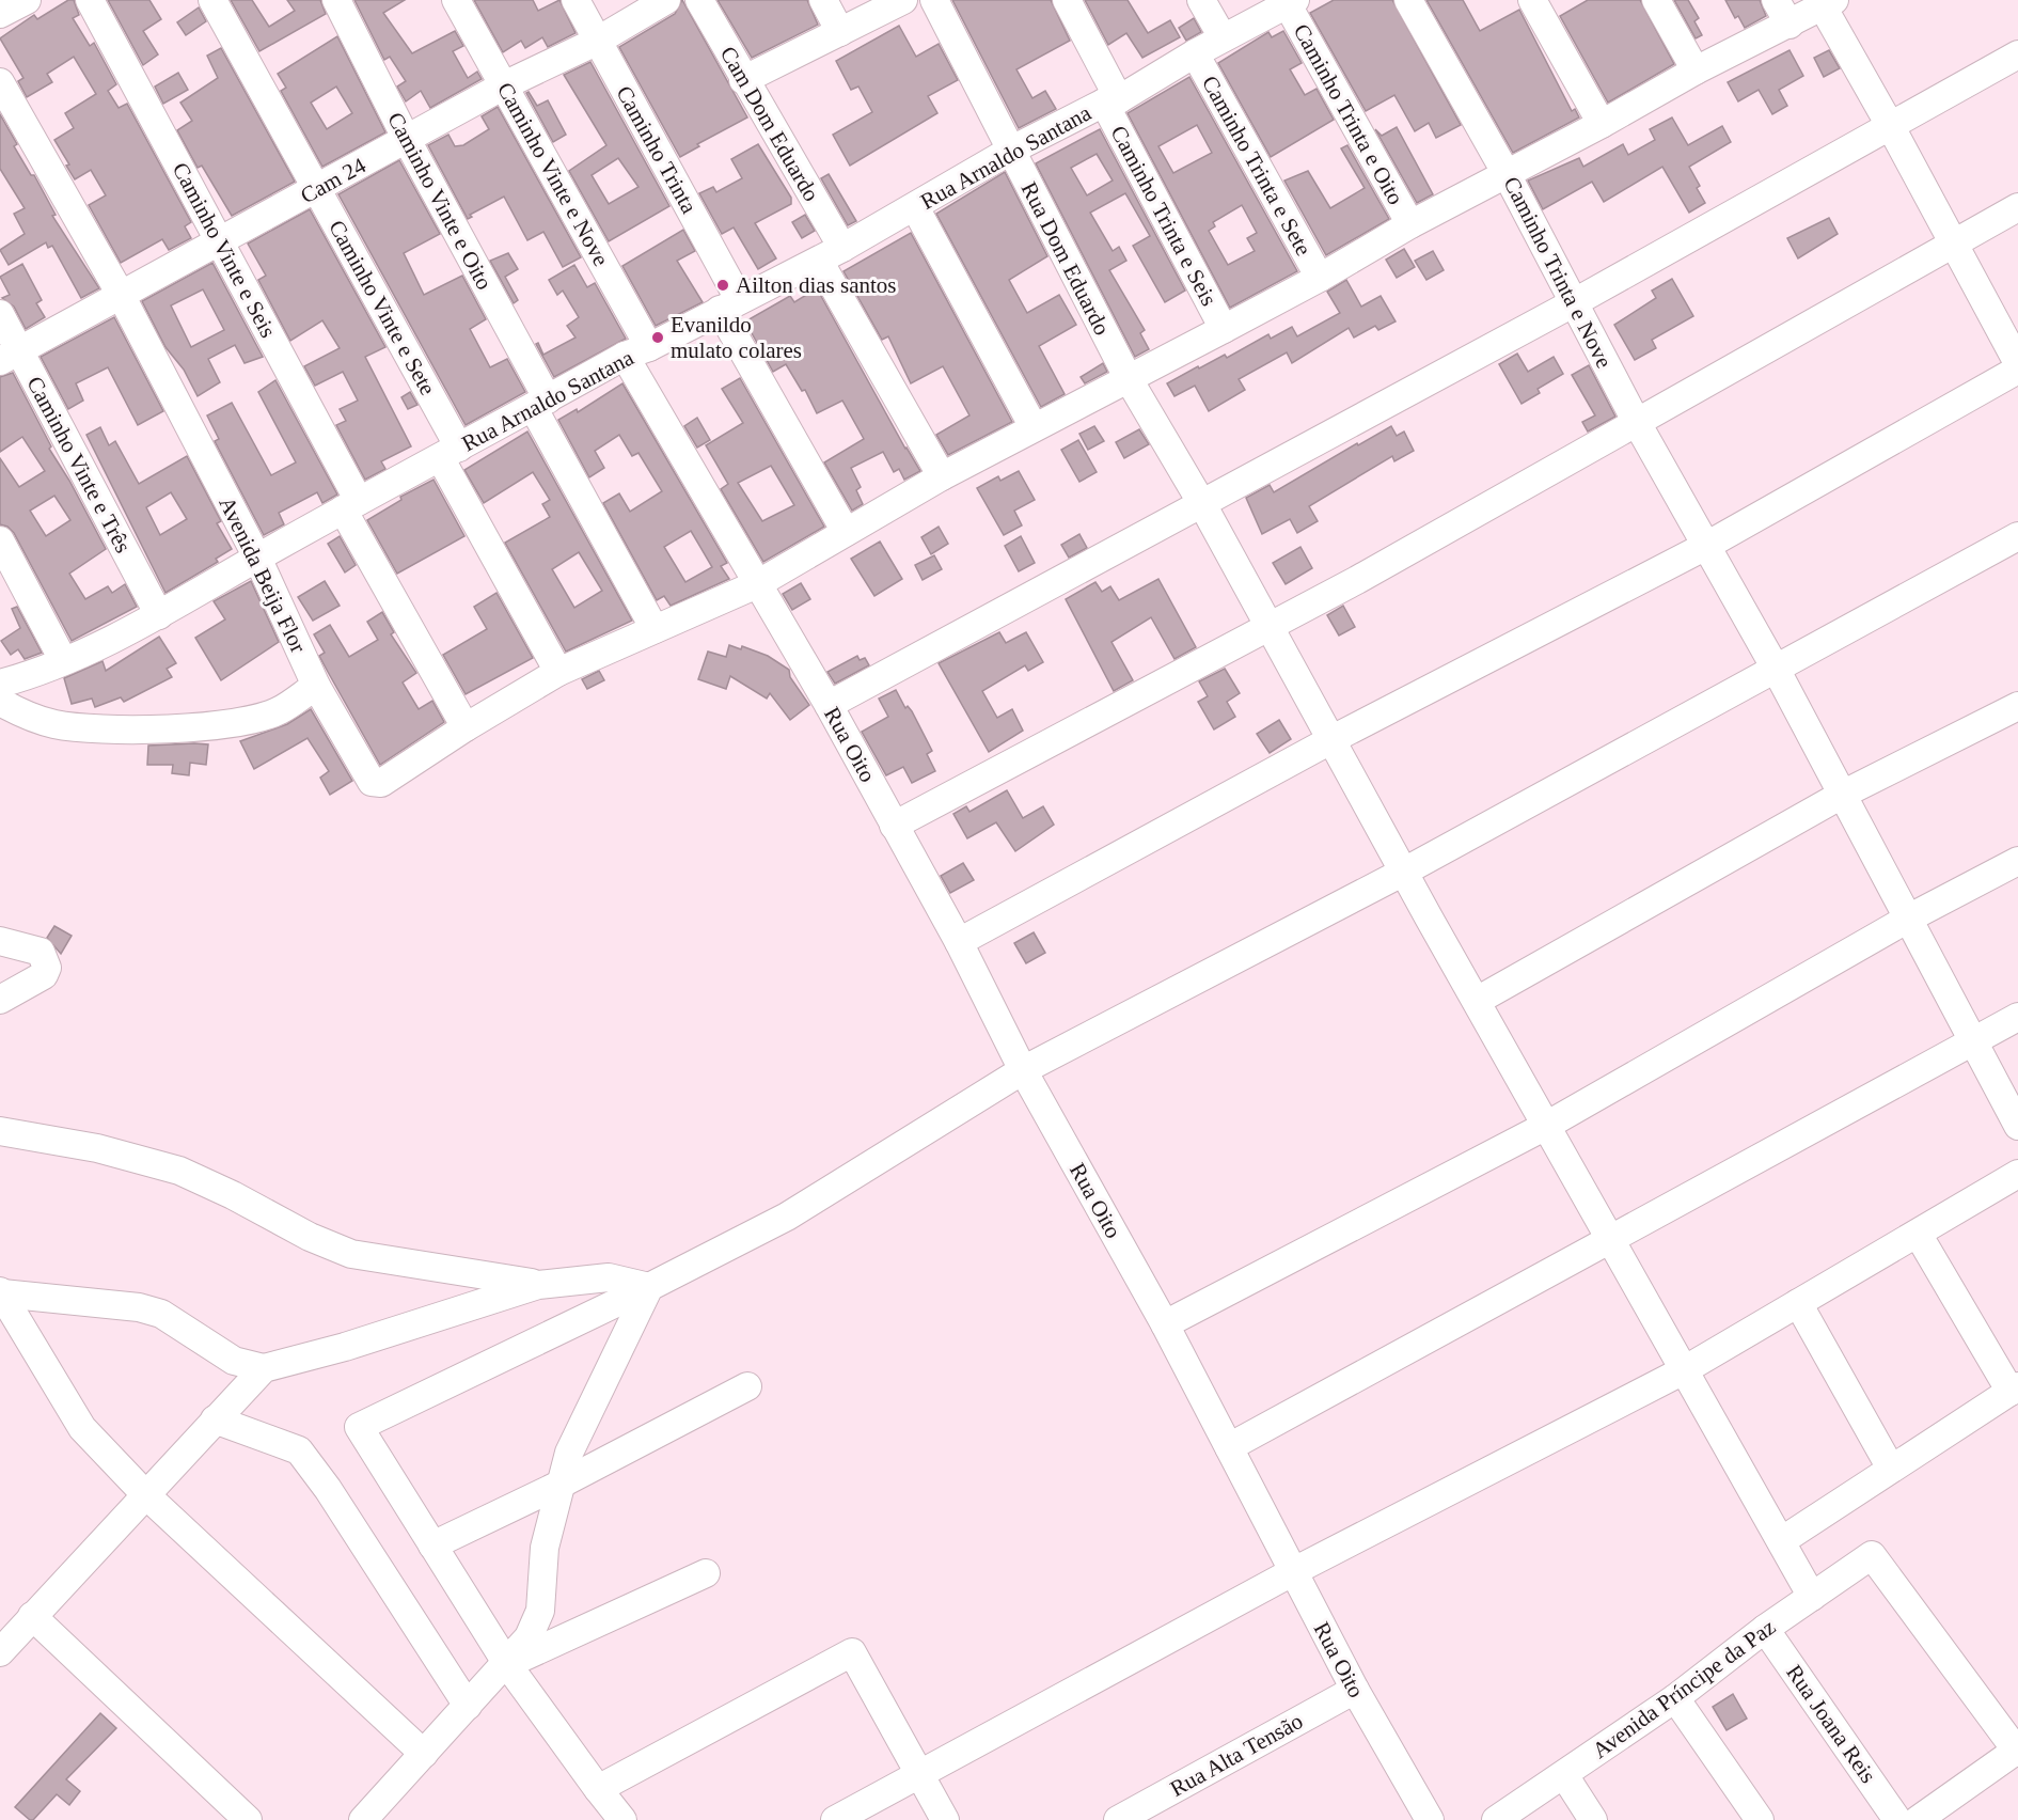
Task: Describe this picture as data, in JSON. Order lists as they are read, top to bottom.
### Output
{
  "streets": {
    "street": [
      "Caminho Trinta e Oito",
      "Cam Dom Eduardo",
      "Caminho Trinta",
      "Rua Arnaldo Santana",
      "Caminho Trinta e Sete",
      "Caminho Vinte e Nove",
      "Cam 24",
      "Caminho Vinte e Oito",
      "Caminho Trinta e Seis",
      "Caminho Vinte e Seis",
      "Rua Dom Eduardo",
      "Caminho Trinta e Nove",
      "Caminho Vinte e Sete",
      "Caminho Vinte e Três",
      "Avenida Beija Flor",
      "Rua Oito",
      "Avenida Príncipe da Paz",
      "Rua Joana Reis",
      "Rua Alta Tensão"
    ]
  },
  "crossings": [
    ["Caminho Trinta e Oito", "Rua Arnaldo Santana"],
    ["Caminho Trinta e Oito", "Avenida Beija Flor"],
    ["Cam Dom Eduardo", "Rua Arnaldo Santana"],
    ["Caminho Trinta", "Rua Arnaldo Santana"],
    ["Caminho Trinta", "Cam 24"],
    ["Caminho Trinta", "Avenida Beija Flor"],
    ["Rua Arnaldo Santana", "Caminho Trinta e Sete"],
    ["Rua Arnaldo Santana", "Caminho Vinte e Nove"],
    ["Rua Arnaldo Santana", "Caminho Vinte e Oito"],
    ["Rua Arnaldo Santana", "Caminho Trinta e Seis"],
    ["Rua Arnaldo Santana", "Caminho Vinte e Seis"],
    ["Rua Arnaldo Santana", "Rua Dom Eduardo"],
    ["Rua Arnaldo Santana", "Caminho Vinte e Sete"],
    ["Rua Arnaldo Santana", "Caminho Vinte e Três"],
    ["Rua Arnaldo Santana", "Avenida Beija Flor"],
    ["Caminho Trinta e Sete", "Avenida Beija Flor"],
    ["Caminho Vinte e Nove", "Cam 24"],
    ["Caminho Vinte e Nove", "Avenida Beija Flor"],
    ["Caminho Vinte e Nove", "Rua Oito"],
    ["Cam 24", "Caminho Vinte e Oito"],
    ["Cam 24", "Caminho Vinte e Seis"],
    ["Cam 24", "Caminho Vinte e Sete"],
    ["Cam 24", "Caminho Vinte e Três"],
    ["Cam 24", "Avenida Beija Flor"],
    ["Caminho Vinte e Oito", "Avenida Beija Flor"],
    ["Caminho Trinta e Seis", "Avenida Beija Flor"],
    ["Caminho Vinte e Seis", "Avenida Beija Flor"],
    ["Rua Dom Eduardo", "Avenida Beija Flor"],
    ["Rua Dom Eduardo", "Avenida Príncipe da Paz"],
    ["Caminho Trinta e Nove", "Avenida Beija Flor"],
    ["Caminho Vinte e Sete", "Avenida Beija Flor"],
    ["Avenida Beija Flor", "Rua Oito"],
    ["Rua Oito", "Rua Alta Tensão"],
    ["Avenida Príncipe da Paz", "Rua Joana Reis"]
  ],
  "places": ["Ailton dias santos", "Evanildo mulato colares"]
}
